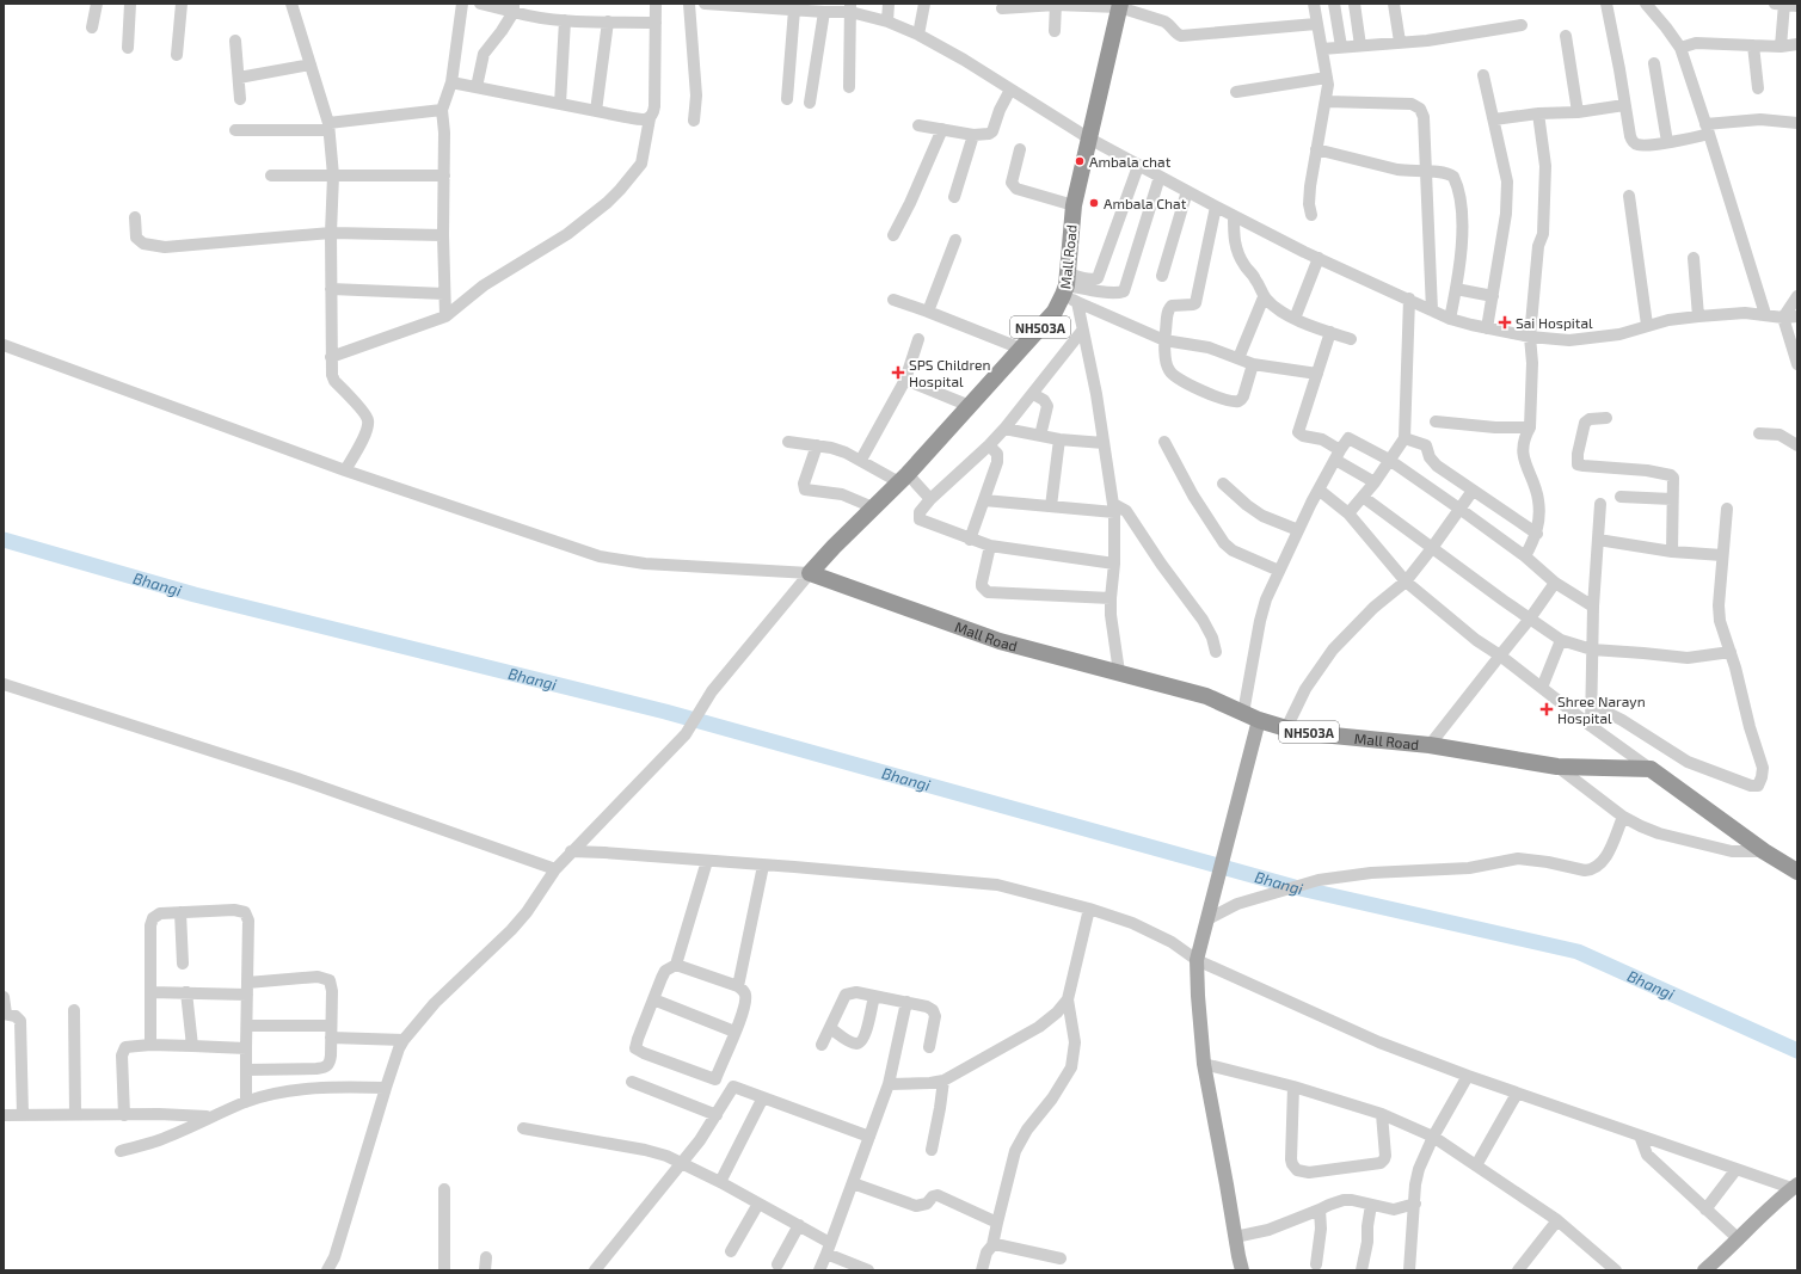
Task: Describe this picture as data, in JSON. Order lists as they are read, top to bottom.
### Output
{
  "streets": {
    "highway": ["Mall Road", "NH503A"]
  },
  "water": ["Bhangi"],
  "places": {
    "other": ["Ambala chat", "Ambala Chat"],
    "health": ["Sai Hospital", "SPS Children Hospital", "Shree Narayn Hospital"]
  }
}
